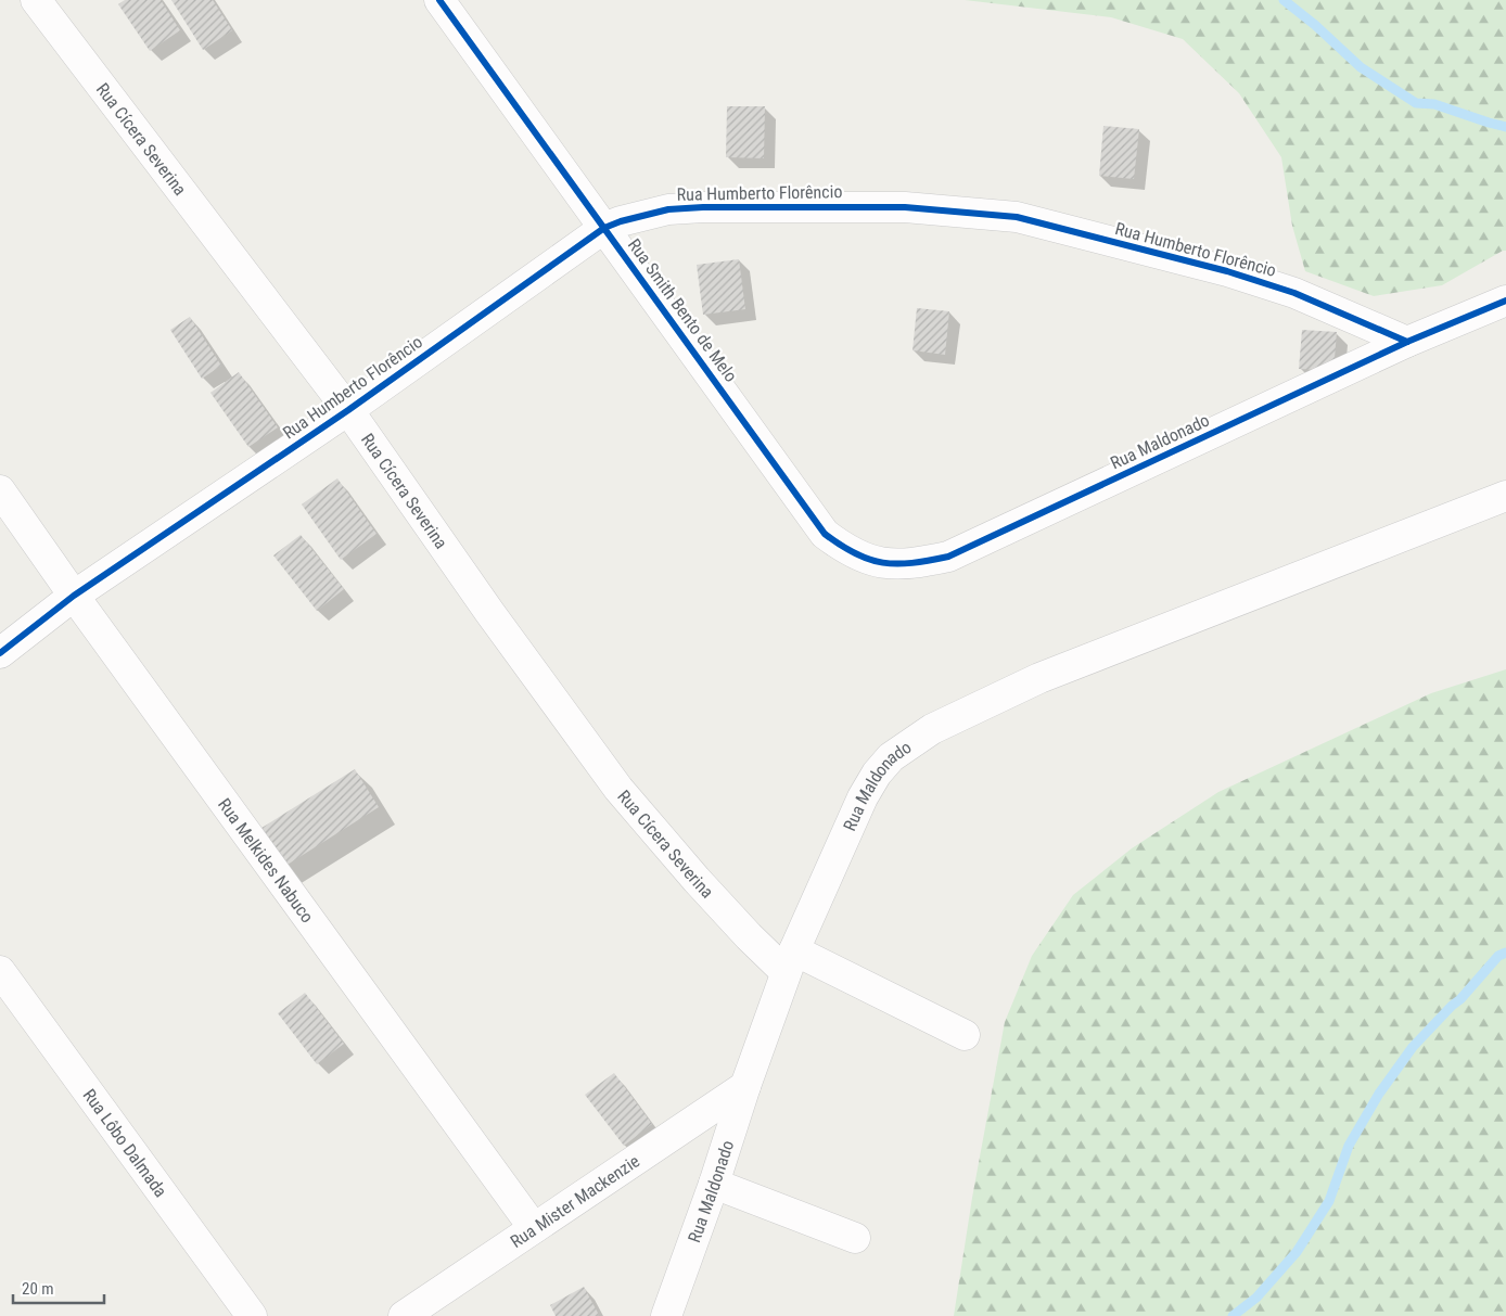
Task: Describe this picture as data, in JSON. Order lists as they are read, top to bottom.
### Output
{
  "streets": {
    "street": [
      "Rua Cícera Severina",
      "Rua Humberto Florêncio",
      "Rua Smith Bento de Melo",
      "Rua Maldonado",
      "Rua Melkides Nabuco",
      "Rua Lôbo Dalmada",
      "Rua Mister Mackenzie"
    ]
  },
  "crossings": [
    ["Rua Cícera Severina", "Rua Humberto Florêncio"],
    ["Rua Cícera Severina", "Rua Maldonado"],
    ["Rua Humberto Florêncio", "Rua Smith Bento de Melo"],
    ["Rua Humberto Florêncio", "Rua Maldonado"],
    ["Rua Humberto Florêncio", "Rua Melkides Nabuco"],
    ["Rua Smith Bento de Melo", "Rua Maldonado"],
    ["Rua Maldonado", "Rua Mister Mackenzie"],
    ["Rua Melkides Nabuco", "Rua Mister Mackenzie"]
  ],
  "scale_bar": "20 m"
}
